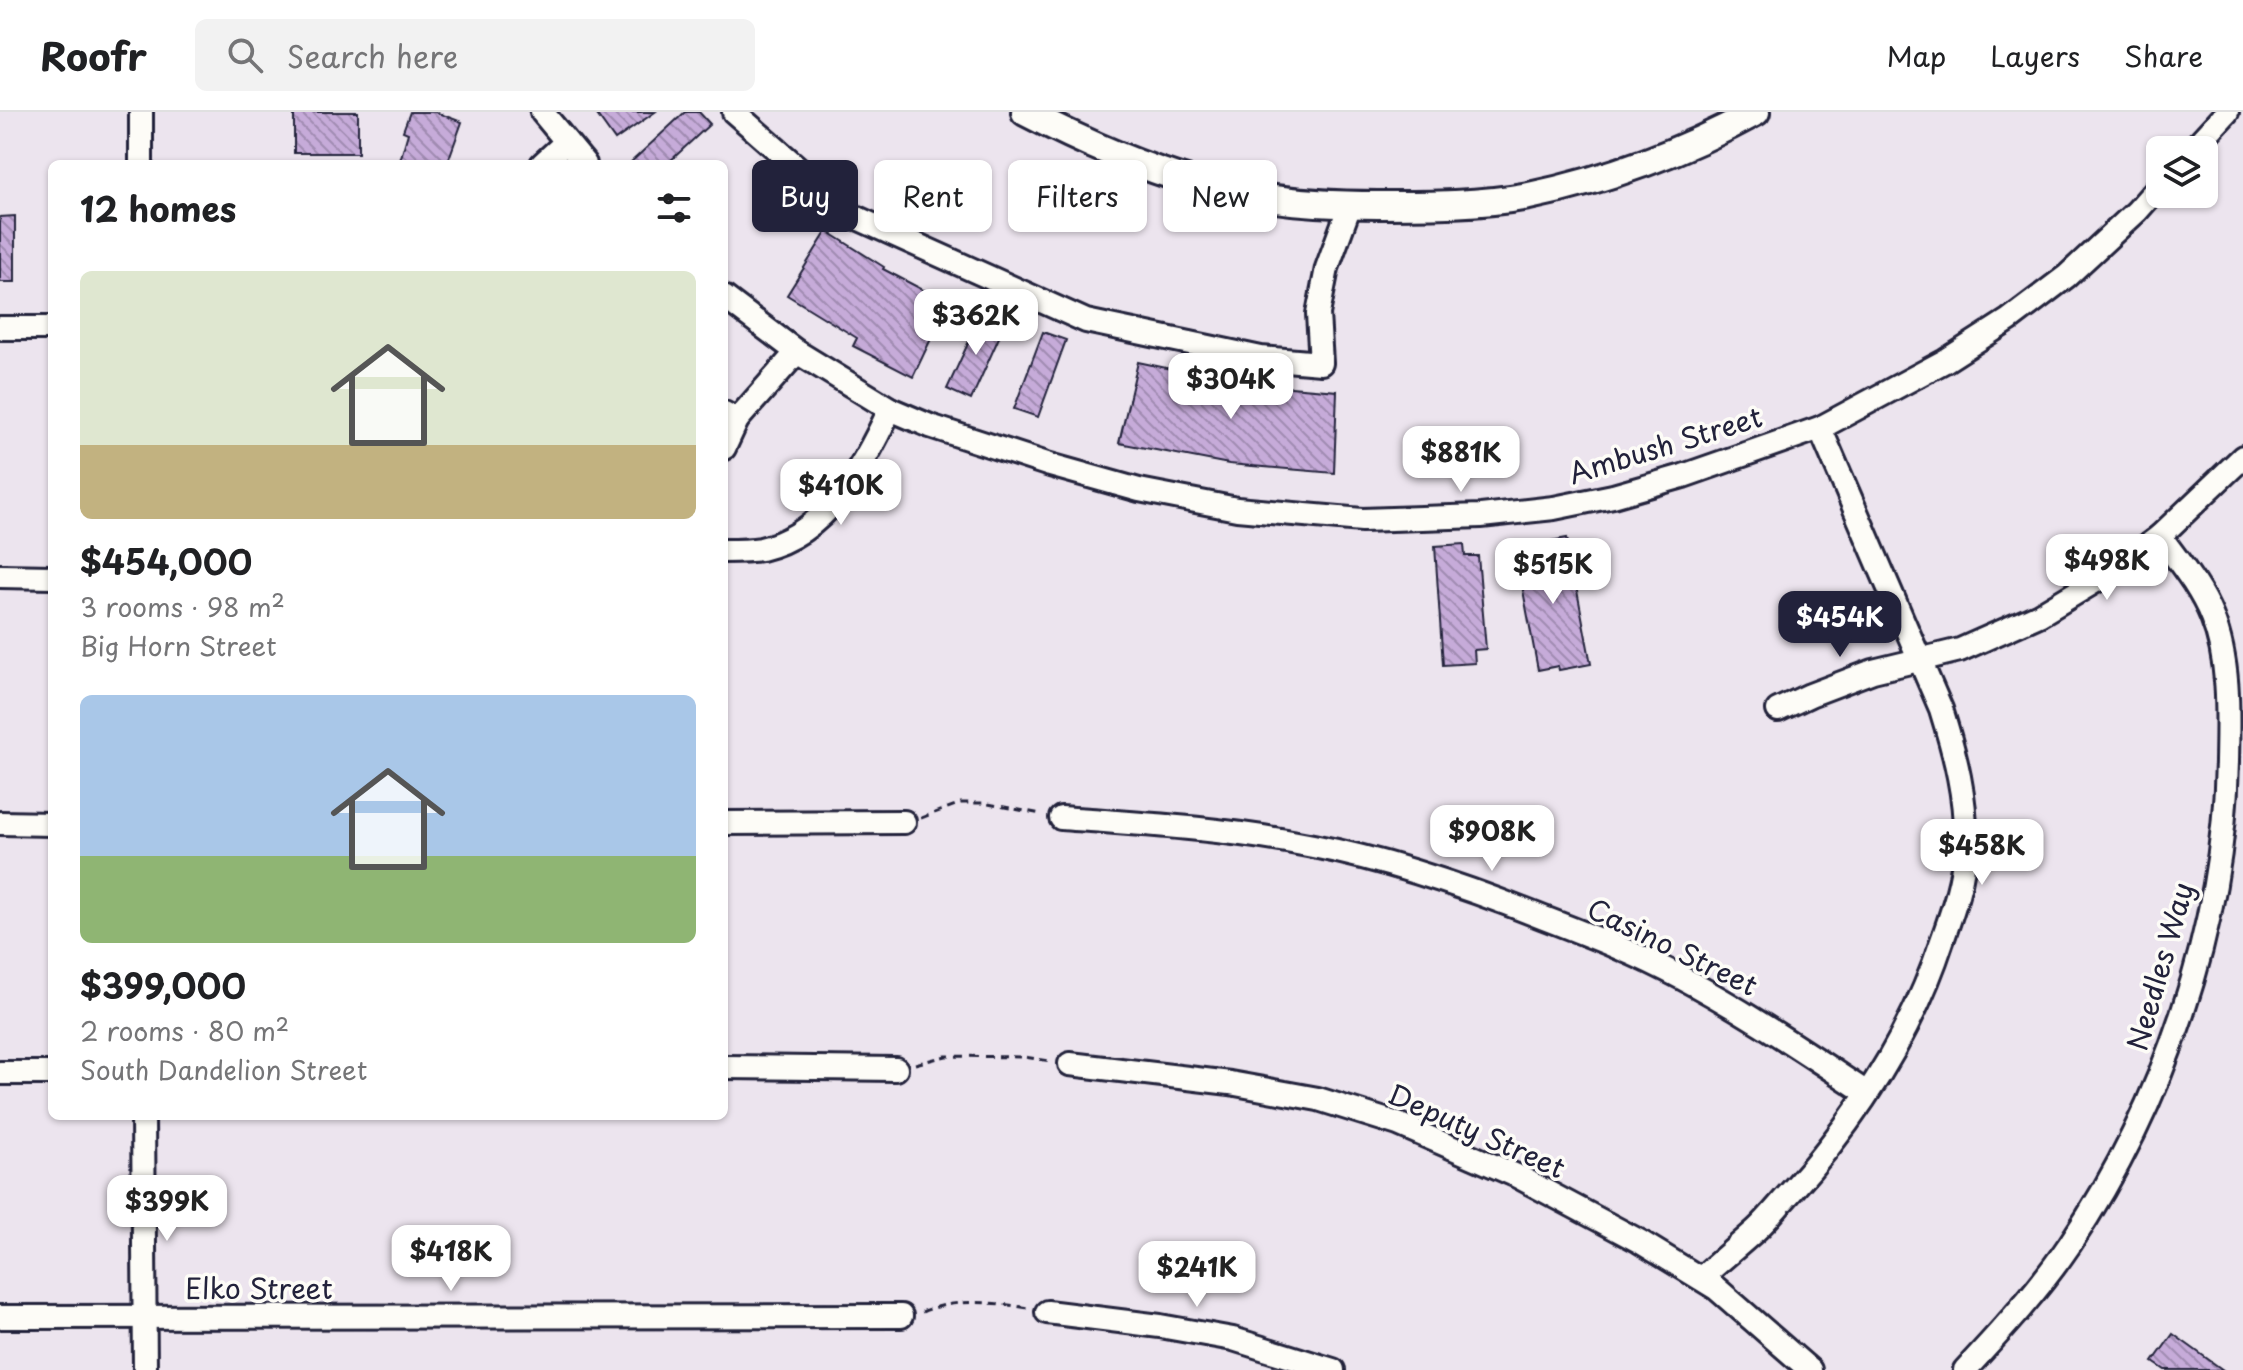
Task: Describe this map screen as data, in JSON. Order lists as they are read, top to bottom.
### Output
{
  "streets": {
    "street": [
      "Ambush Street",
      "Casino Street",
      "Needles Way",
      "Deputy Street",
      "Elko Street"
    ]
  },
  "page": {
    "header": "Roofr",
    "search": "Search here",
    "nav": ["Map", "Layers", "Share"],
    "chip": [
      "Buy",
      "Rent",
      "Filters",
      "New"
    ],
    "heading": "12 homes",
    "list": [
      {
        "name": "$454,000",
        "note": "3 rooms · 98 m² · Big Horn Street"
      },
      {
        "name": "$399,000",
        "note": "2 rooms · 80 m² · South Dandelion Street"
      }
    ],
    "price": [
      "$362K",
      "$304K",
      "$881K",
      "$410K",
      "$498K",
      "$515K",
      "$454K",
      "$908K",
      "$458K",
      "$399K",
      "$418K",
      "$241K"
    ]
  }
}
